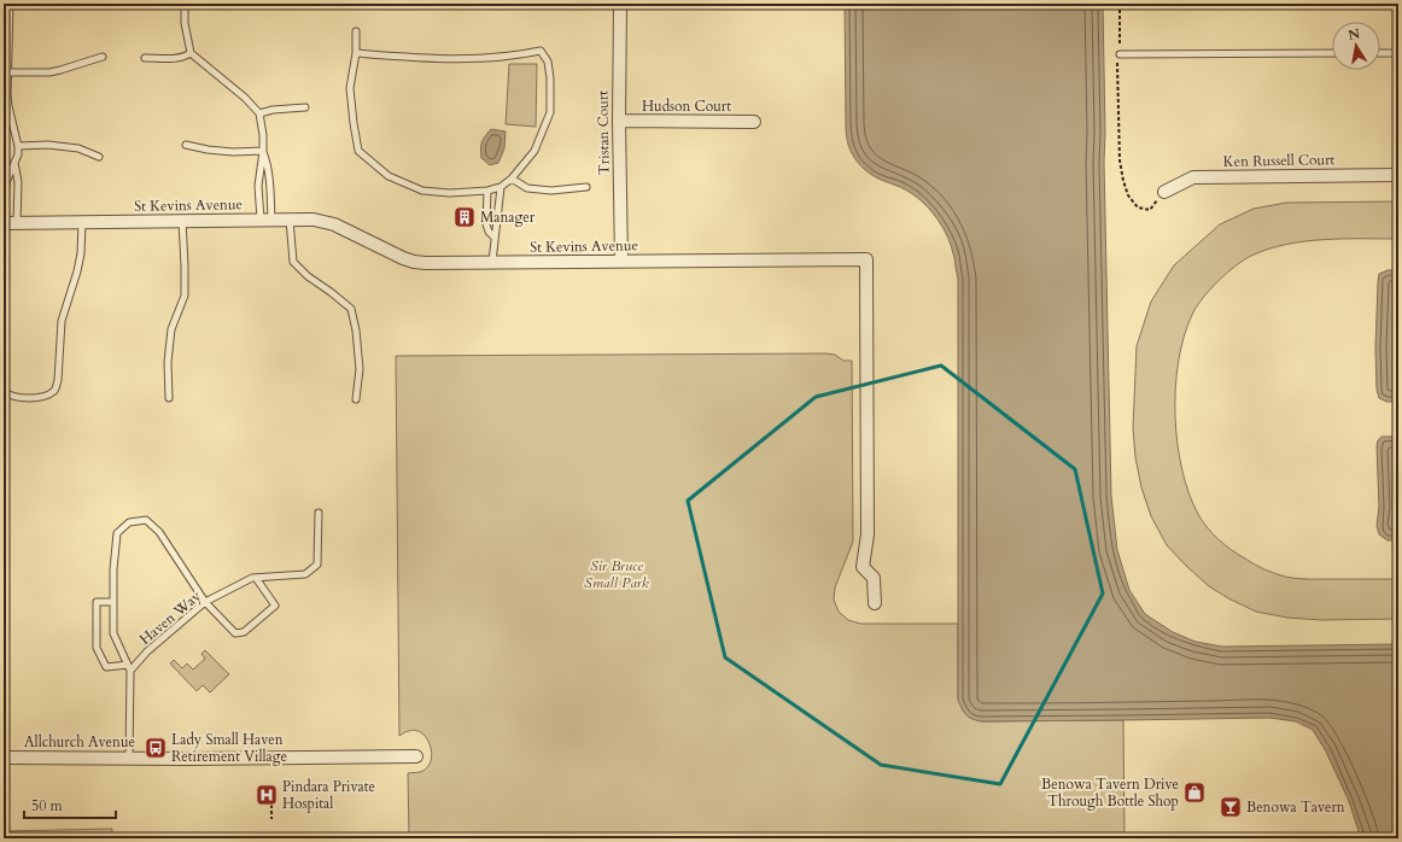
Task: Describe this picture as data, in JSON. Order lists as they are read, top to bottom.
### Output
{
  "streets": {
    "street": [
      "Hudson Court",
      "Tristan Court",
      "Ken Russell Court",
      "St Kevins Avenue",
      "Allchurch Avenue"
    ],
    "lane": ["Haven Way"]
  },
  "crossings": [
    ["Hudson Court", "Tristan Court"],
    ["Tristan Court", "St Kevins Avenue"]
  ],
  "parks": ["Sir Bruce Small Park"],
  "places": {
    "building": ["Manager"],
    "bus stop": ["Lady Small Haven Retirement Village"],
    "shop": ["Benowa Tavern Drive Through Bottle Shop"],
    "hospital": ["Pindara Private Hospital"],
    "bar": ["Benowa Tavern"]
  },
  "scale_bar": "50 m",
  "north": "top"
}
